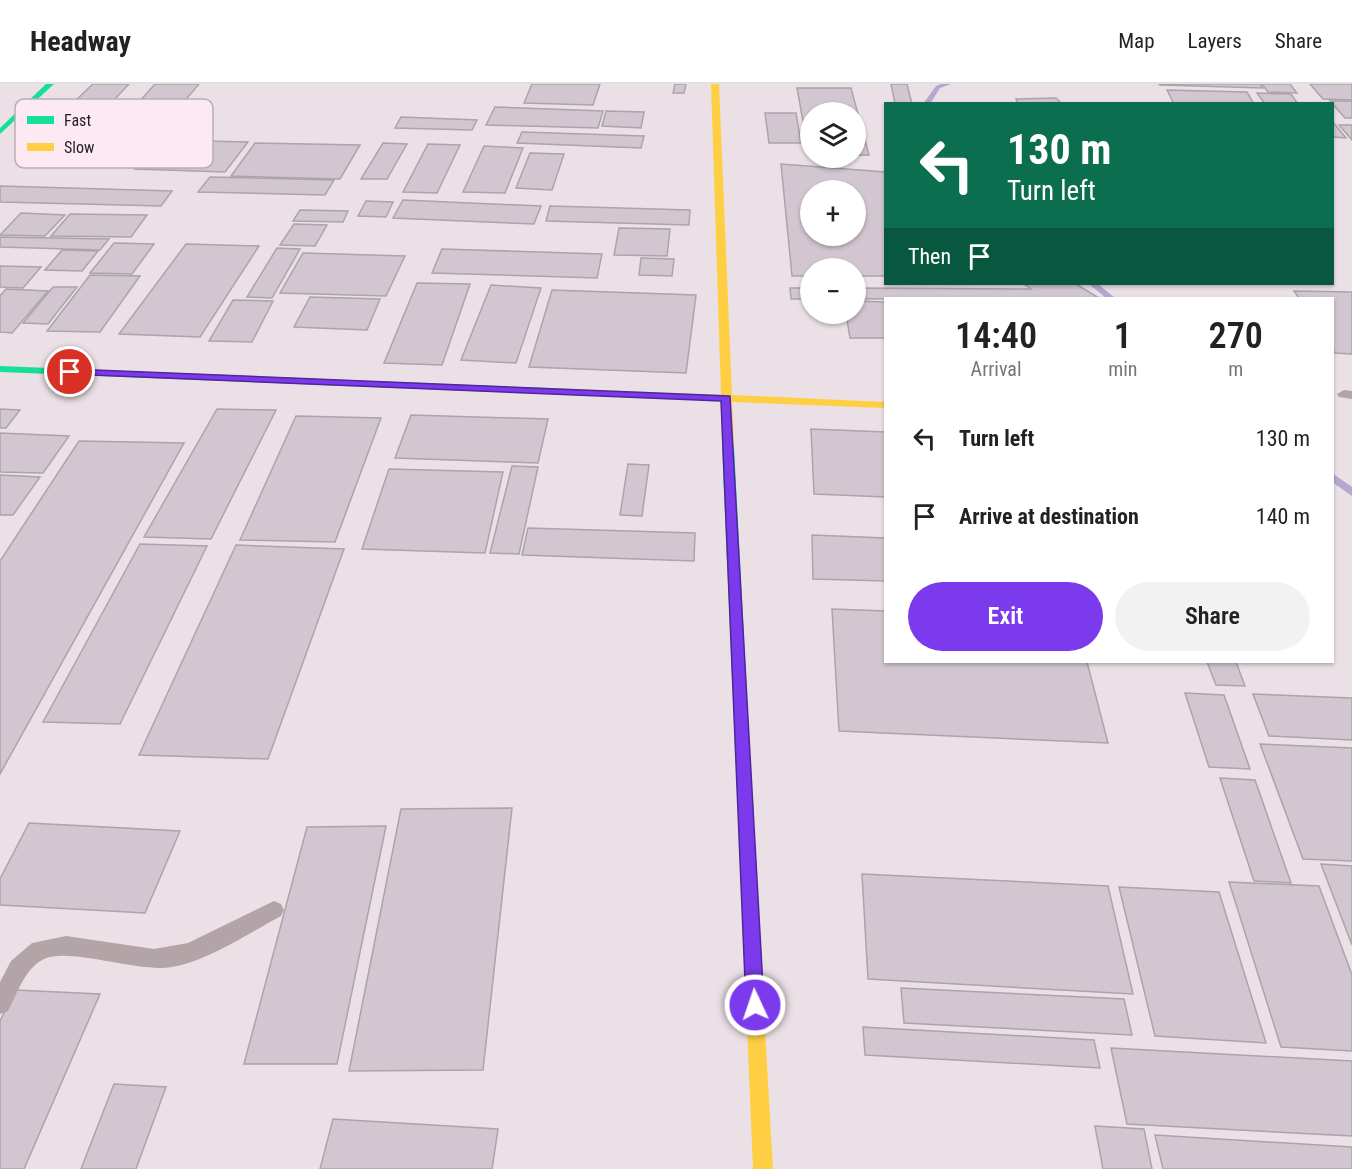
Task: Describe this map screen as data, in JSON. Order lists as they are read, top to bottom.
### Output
{
  "legend": ["Fast", "Slow"],
  "page": {
    "header": "Headway",
    "nav": ["Map", "Layers", "Share"],
    "map_buttons": ["+", "−"],
    "turn": ["130 m", "Turn left"],
    "then": "Then",
    "eta": [
      "14:40",
      "Arrival",
      "1",
      "min",
      "270",
      "m"
    ],
    "list": [
      {
        "name": "Turn left",
        "value": "130 m"
      },
      {
        "name": "Arrive at destination",
        "value": "140 m"
      }
    ],
    "buttons": ["Exit", "Share"]
  }
}
